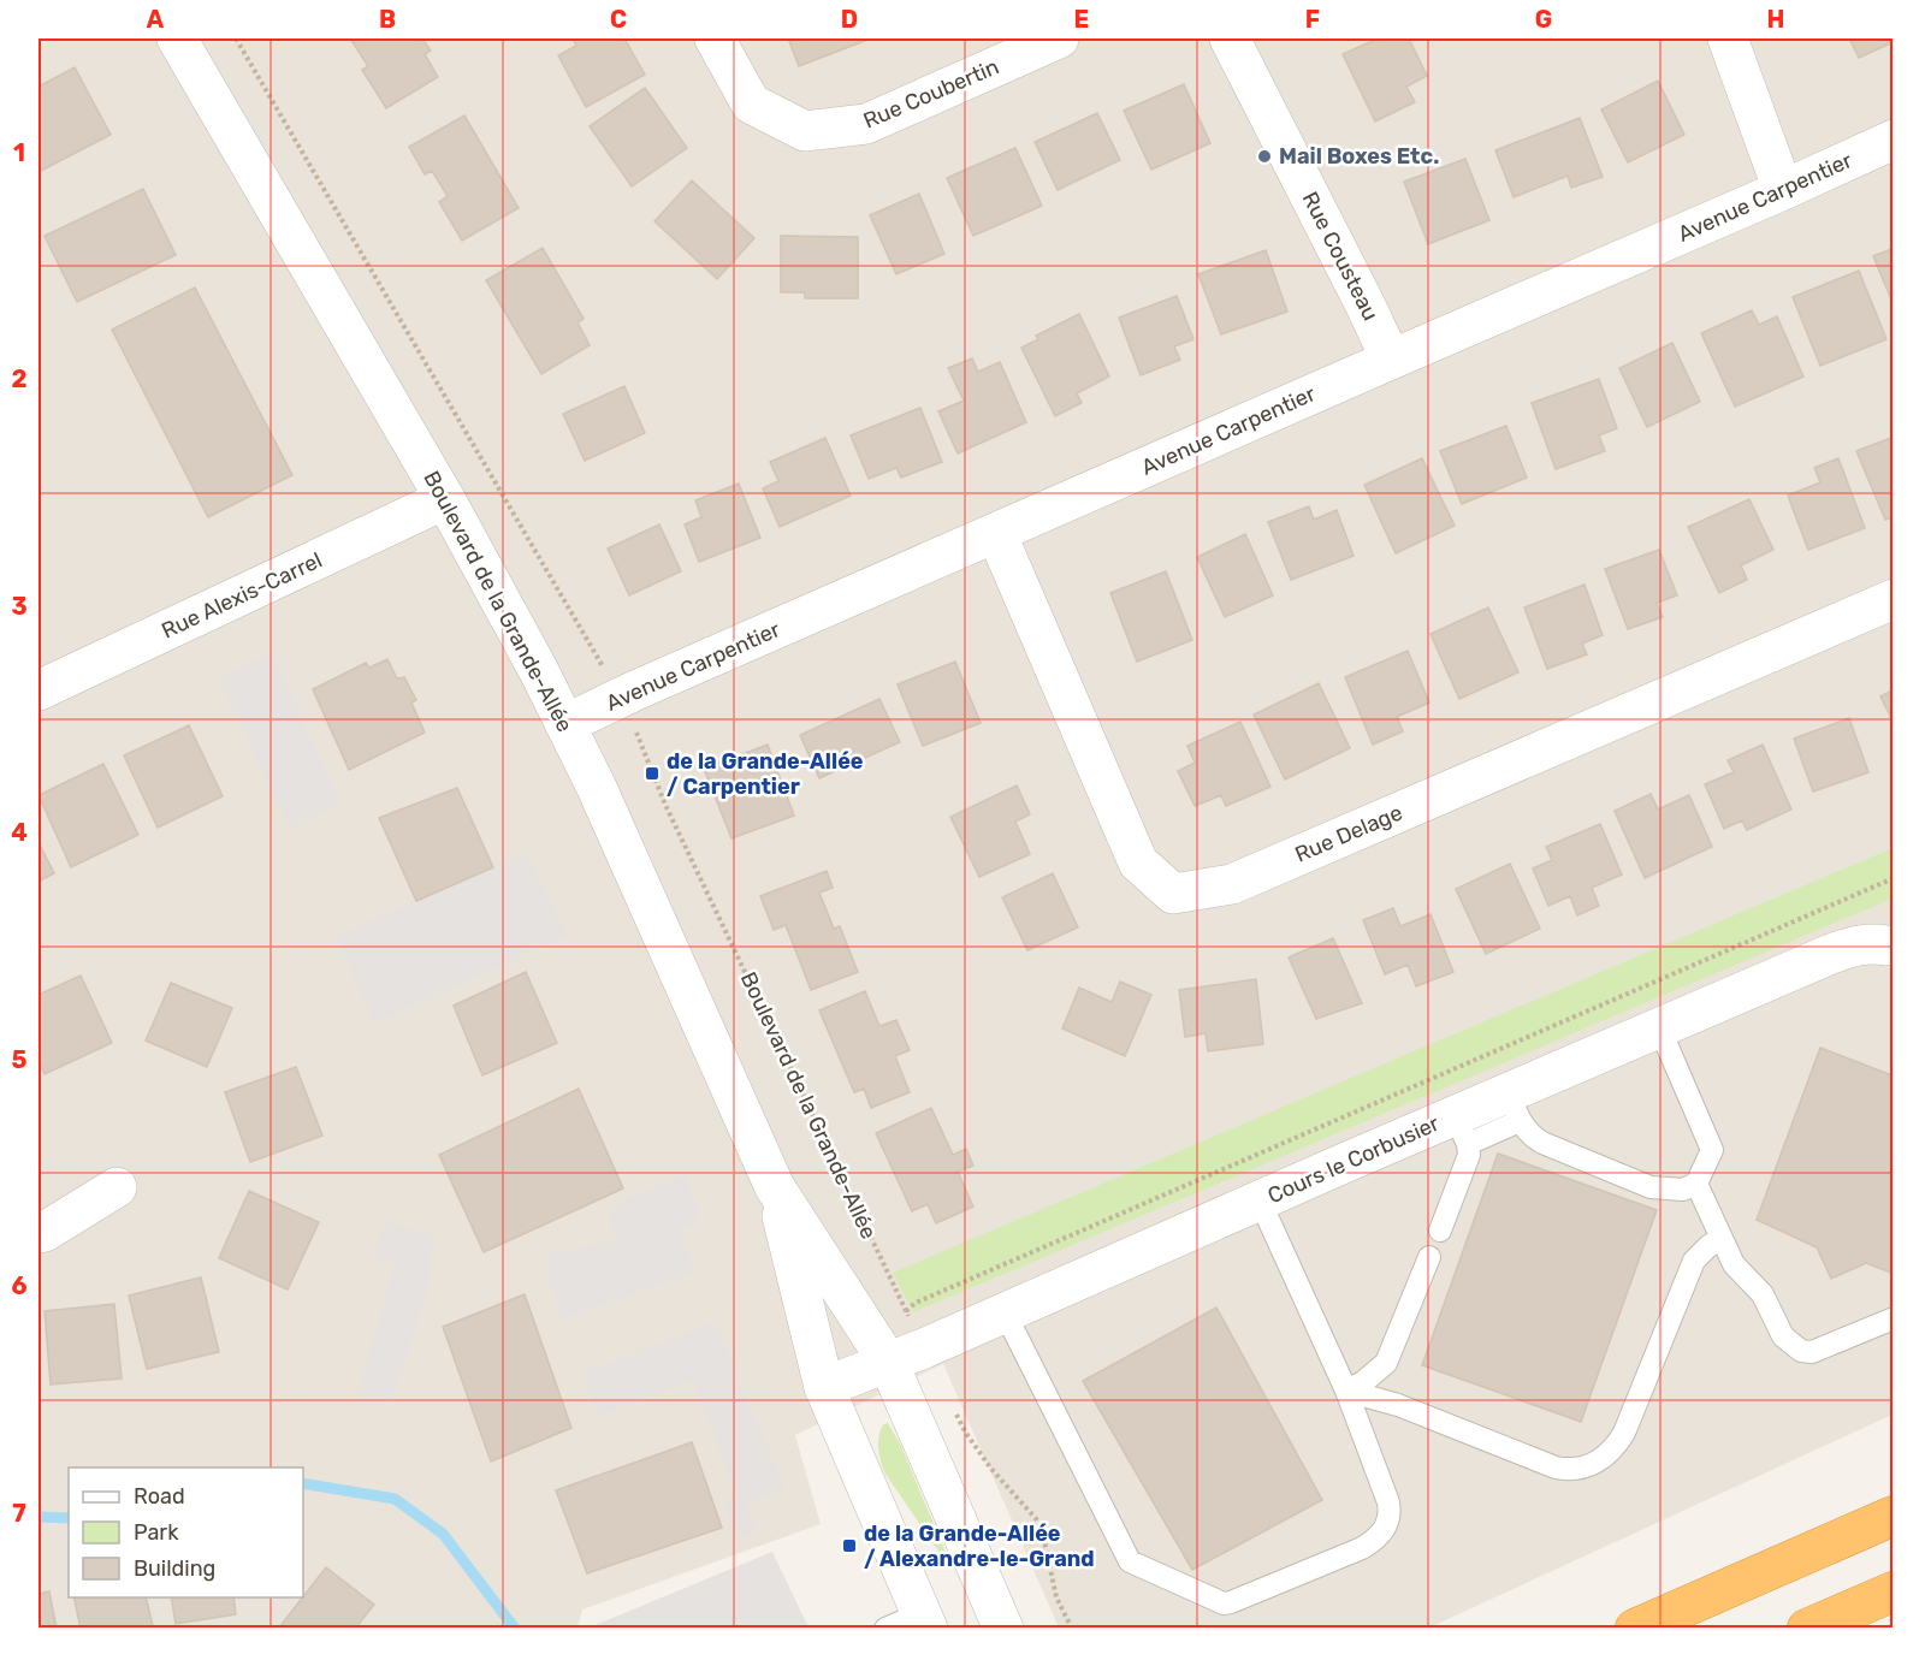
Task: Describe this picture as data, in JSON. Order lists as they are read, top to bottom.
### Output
{
  "streets": {
    "street": [
      "Rue Coubertin",
      "Avenue Carpentier",
      "Rue Cousteau",
      "Rue Alexis-Carrel",
      "Boulevard de la Grande-Allée",
      "Rue Delage",
      "Cours le Corbusier"
    ]
  },
  "crossings": [
    ["Avenue Carpentier", "Rue Cousteau"],
    ["Avenue Carpentier", "Boulevard de la Grande-Allée"],
    ["Avenue Carpentier", "Rue Delage"],
    ["Rue Alexis-Carrel", "Boulevard de la Grande-Allée"],
    ["Boulevard de la Grande-Allée", "Cours le Corbusier"]
  ],
  "places": {
    "other": ["Mail Boxes Etc."],
    "transit": ["de la Grande-Allée / Carpentier", "de la Grande-Allée / Alexandre-le-Grand"]
  },
  "legend": ["Road", "Park", "Building"],
  "grid": {
    "columns": [
      "A",
      "B",
      "C",
      "D",
      "E",
      "F",
      "G",
      "H"
    ],
    "rows": [
      "1",
      "2",
      "3",
      "4",
      "5",
      "6",
      "7"
    ]
  }
}
